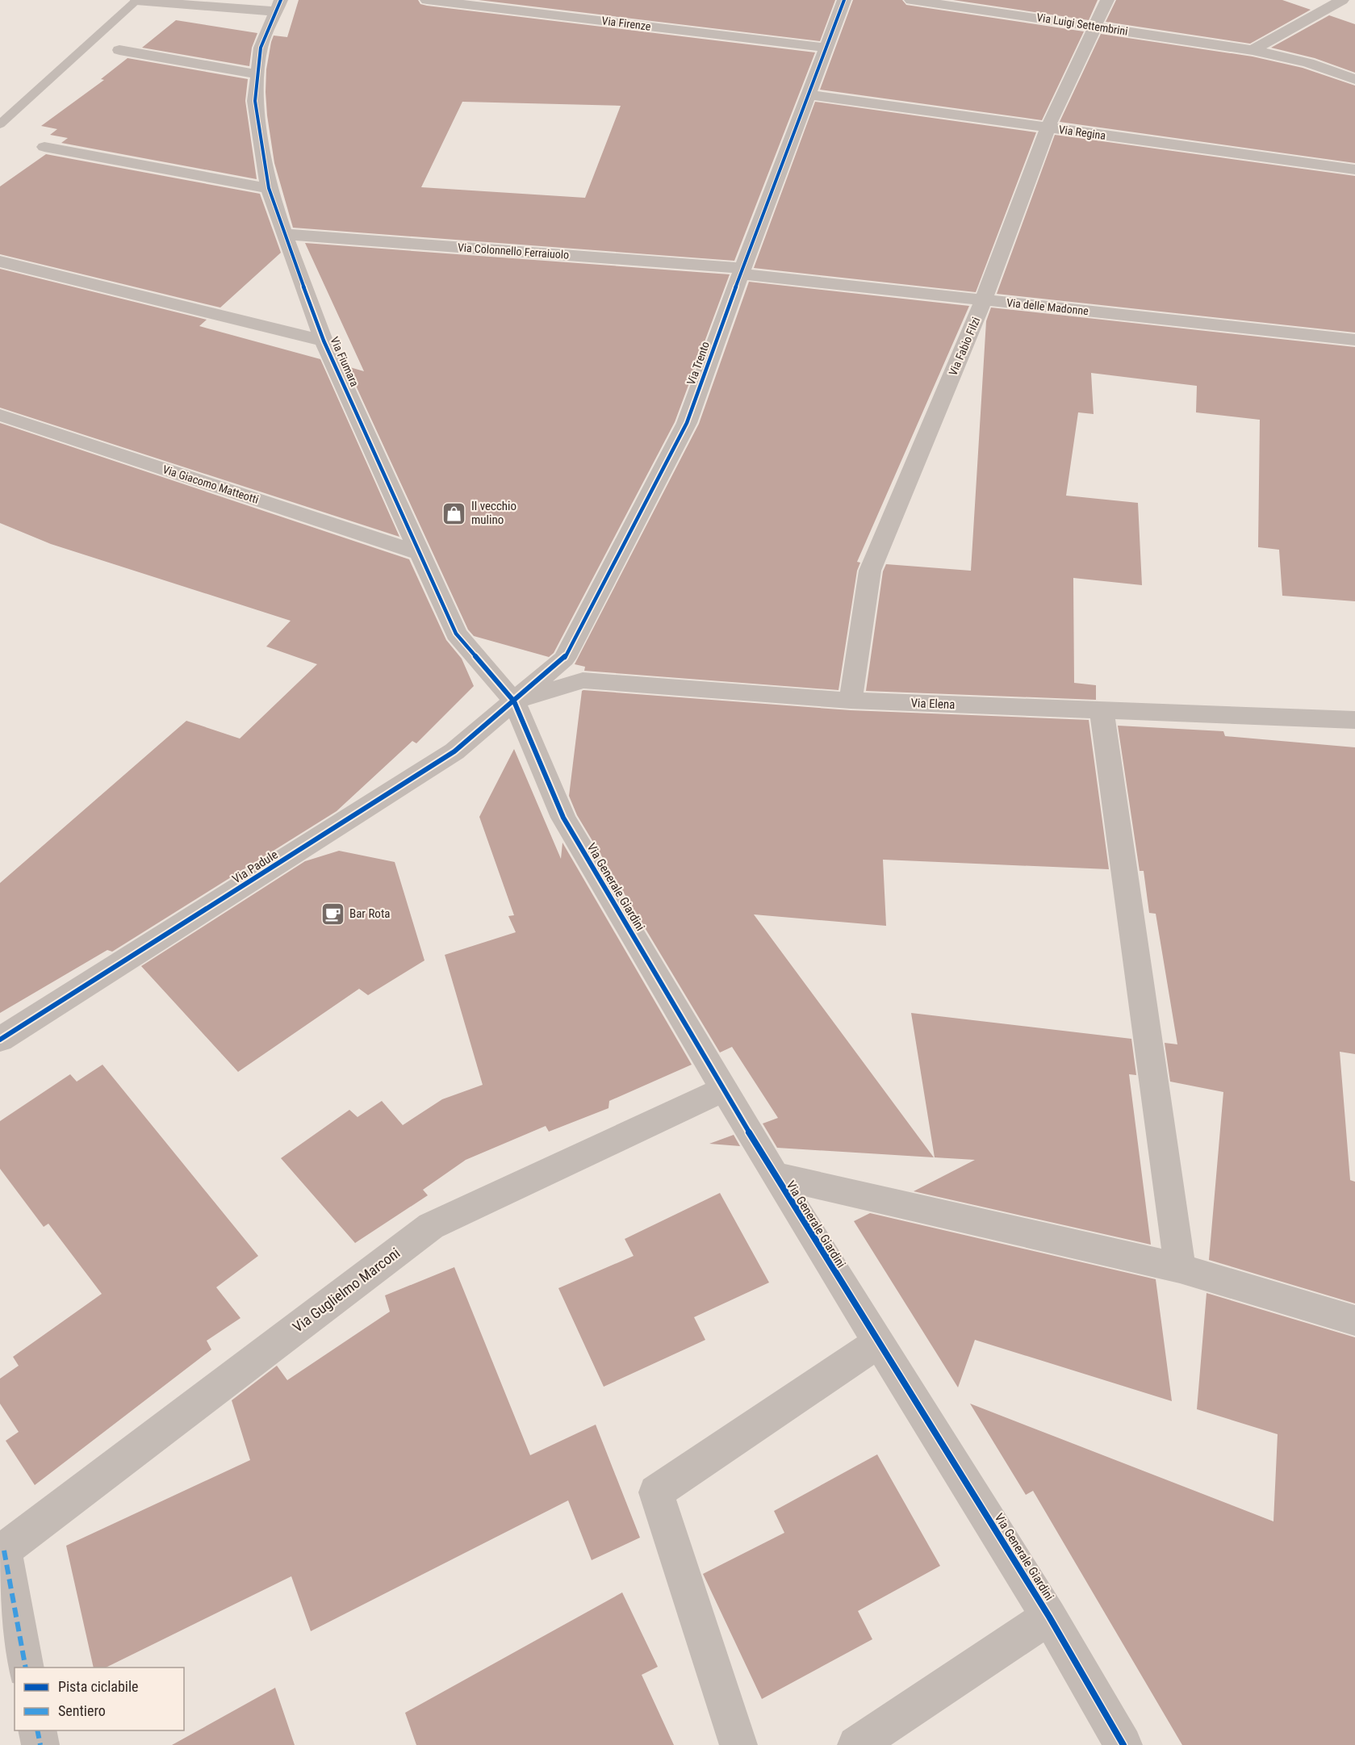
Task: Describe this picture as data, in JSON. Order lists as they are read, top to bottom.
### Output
{
  "streets": {
    "street": [
      "Via Firenze",
      "Via Luigi Settembrini",
      "Via Regina",
      "Via Colonnello Ferraiuolo",
      "Via delle Madonne",
      "Via Fabio Filzi",
      "Via Fiumara",
      "Via Trento",
      "Via Giacomo Matteotti",
      "Via Elena",
      "Via Padule",
      "Via Generale Giardini",
      "Via Guglielmo Marconi"
    ]
  },
  "crossings": [
    ["Via Firenze", "Via Trento"],
    ["Via Luigi Settembrini", "Via Fabio Filzi"],
    ["Via Regina", "Via Fabio Filzi"],
    ["Via Regina", "Via Trento"],
    ["Via Colonnello Ferraiuolo", "Via delle Madonne"],
    ["Via Colonnello Ferraiuolo", "Via Fiumara"],
    ["Via Colonnello Ferraiuolo", "Via Trento"],
    ["Via delle Madonne", "Via Fabio Filzi"],
    ["Via delle Madonne", "Via Trento"],
    ["Via Fabio Filzi", "Via Elena"],
    ["Via Fiumara", "Via Trento"],
    ["Via Fiumara", "Via Giacomo Matteotti"],
    ["Via Fiumara", "Via Elena"],
    ["Via Fiumara", "Via Padule"],
    ["Via Fiumara", "Via Generale Giardini"],
    ["Via Trento", "Via Elena"],
    ["Via Trento", "Via Padule"],
    ["Via Trento", "Via Generale Giardini"],
    ["Via Elena", "Via Padule"],
    ["Via Elena", "Via Generale Giardini"],
    ["Via Padule", "Via Generale Giardini"],
    ["Via Generale Giardini", "Via Guglielmo Marconi"]
  ],
  "places": {
    "shop": ["Il vecchio mulino"],
    "cafe": ["Bar Rota"]
  },
  "legend": ["Pista ciclabile", "Sentiero"]
}
